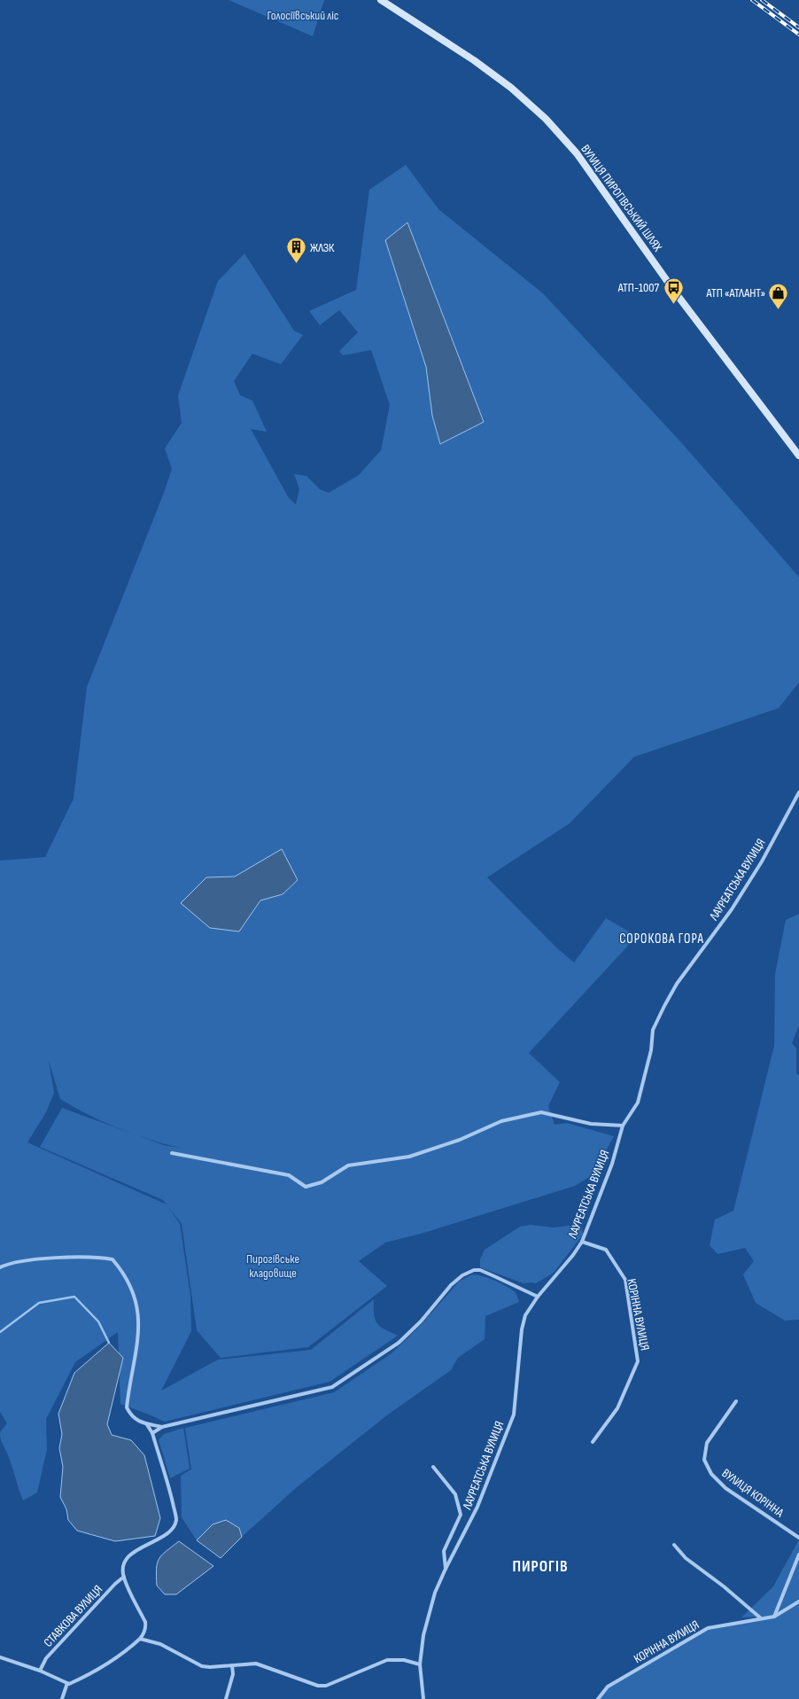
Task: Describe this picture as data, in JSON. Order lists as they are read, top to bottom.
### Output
{
  "streets": {
    "street": [
      "ВУЛИЦЯ ПИРОГІВСЬКИЙ ШЛЯХ",
      "ЛАУРЕАТСЬКА ВУЛИЦЯ",
      "КОРІННА ВУЛИЦЯ",
      "ВУЛИЦЯ КОРІННА",
      "СТАВКОВА ВУЛИЦЯ"
    ]
  },
  "crossings": [
    ["ЛАУРЕАТСЬКА ВУЛИЦЯ", "КОРІННА ВУЛИЦЯ"]
  ],
  "districts": ["СОРОКОВА ГОРА", "ПИРОГІВ"],
  "parks": ["Голосіївський ліс", "Пирогівське кладовище"],
  "places": {
    "building": ["ЖЛЗК"],
    "bus stop": ["АТП-1007"],
    "shop": ["АТП «АТЛАНТ»"]
  }
}
